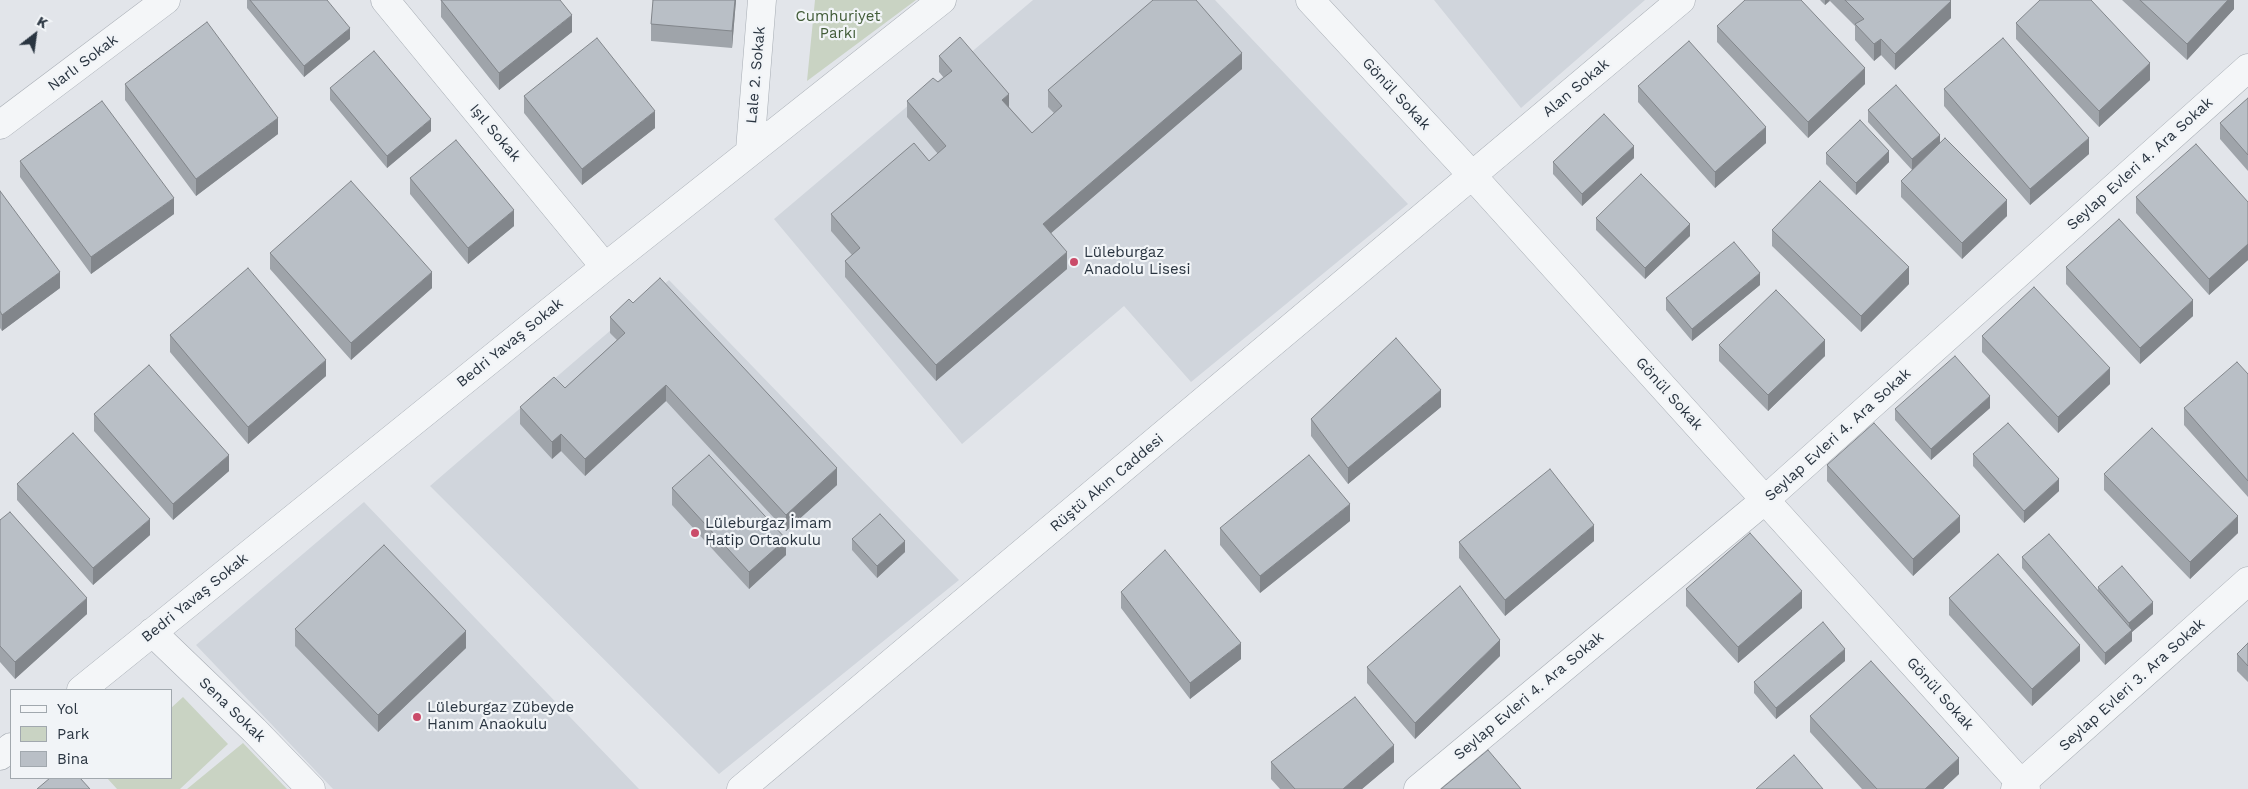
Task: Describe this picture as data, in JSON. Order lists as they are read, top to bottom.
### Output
{
  "streets": {
    "street": [
      "Narlı Sokak",
      "Lale 2. Sokak",
      "Alan Sokak",
      "Gönül Sokak",
      "Işıl Sokak",
      "Seylap Evleri 4. Ara Sokak",
      "Bedri Yavaş Sokak",
      "Rüştü Akın Caddesi",
      "Seylap Evleri 3. Ara Sokak",
      "Sena Sokak"
    ]
  },
  "crossings": [
    ["Lale 2. Sokak", "Bedri Yavaş Sokak"],
    ["Alan Sokak", "Gönül Sokak"],
    ["Alan Sokak", "Rüştü Akın Caddesi"],
    ["Gönül Sokak", "Seylap Evleri 4. Ara Sokak"],
    ["Gönül Sokak", "Rüştü Akın Caddesi"],
    ["Gönül Sokak", "Seylap Evleri 3. Ara Sokak"],
    ["Işıl Sokak", "Bedri Yavaş Sokak"],
    ["Bedri Yavaş Sokak", "Sena Sokak"]
  ],
  "parks": ["Cumhuriyet Parkı"],
  "places": ["Lüleburgaz Anadolu Lisesi", "Lüleburgaz İmam Hatip Ortaokulu", "Lüleburgaz Zübeyde Hanım Anaokulu"],
  "legend": ["Yol", "Park", "Bina"],
  "north": "top right"
}
